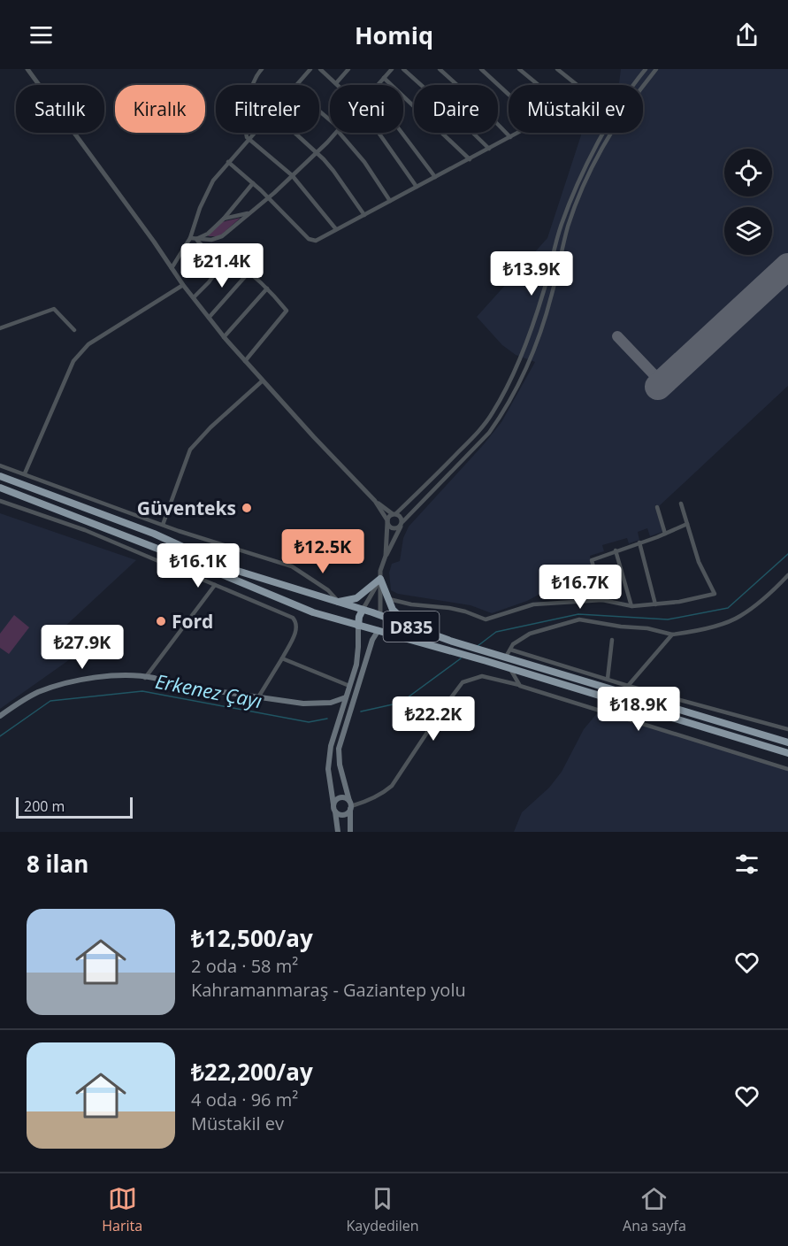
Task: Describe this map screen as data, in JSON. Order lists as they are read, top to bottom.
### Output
{
  "streets": {
    "highway": ["D835"]
  },
  "water": ["Erkenez Çayı"],
  "places": ["Güventeks", "Ford"],
  "scale_bar": "200 m",
  "page": {
    "header": "Homiq",
    "chip": [
      "Satılık",
      "Kiralık",
      "Filtreler",
      "Yeni",
      "Daire",
      "Müstakil ev"
    ],
    "price": [
      "₺21.4K",
      "₺13.9K",
      "₺12.5K",
      "₺16.1K",
      "₺16.7K",
      "₺27.9K",
      "₺18.9K",
      "₺22.2K"
    ],
    "scale": "200 m",
    "heading": "8 ilan",
    "list": [
      {
        "name": "₺12,500/ay",
        "note": "2 oda · 58 m² · Kahramanmaraş - Gaziantep yolu"
      },
      {
        "name": "₺22,200/ay",
        "note": "4 oda · 96 m² · Müstakil ev"
      }
    ],
    "tabs": ["Harita", "Kaydedilen", "Ana sayfa"]
  }
}
